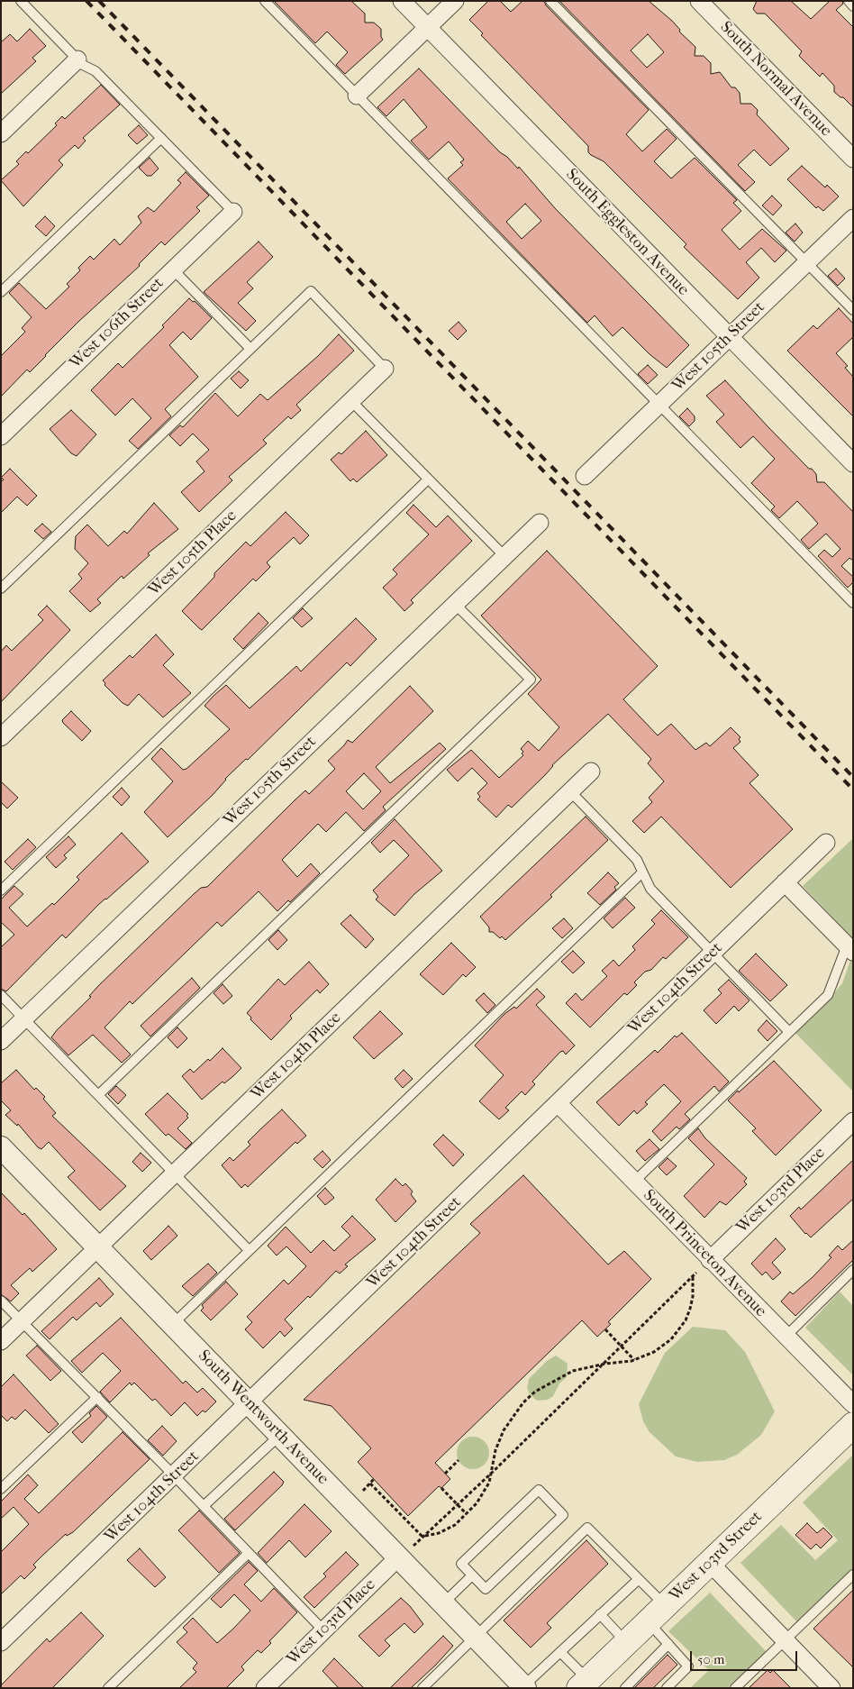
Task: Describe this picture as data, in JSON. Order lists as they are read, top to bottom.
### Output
{
  "streets": {
    "main road": ["West 103rd Street"],
    "street": [
      "South Normal Avenue",
      "South Eggleston Avenue",
      "West 106th Street",
      "West 105th Street",
      "West 105th Place",
      "West 104th Street",
      "West 104th Place",
      "West 103rd Place",
      "South Princeton Avenue",
      "South Wentworth Avenue"
    ]
  },
  "crossings": [
    ["South Eggleston Avenue", "West 105th Street"],
    ["West 104th Street", "South Princeton Avenue"],
    ["West 104th Street", "South Wentworth Avenue"],
    ["West 104th Place", "South Wentworth Avenue"],
    ["West 103rd Place", "South Princeton Avenue"],
    ["West 103rd Place", "South Wentworth Avenue"]
  ],
  "scale_bar": "50 m"
}
